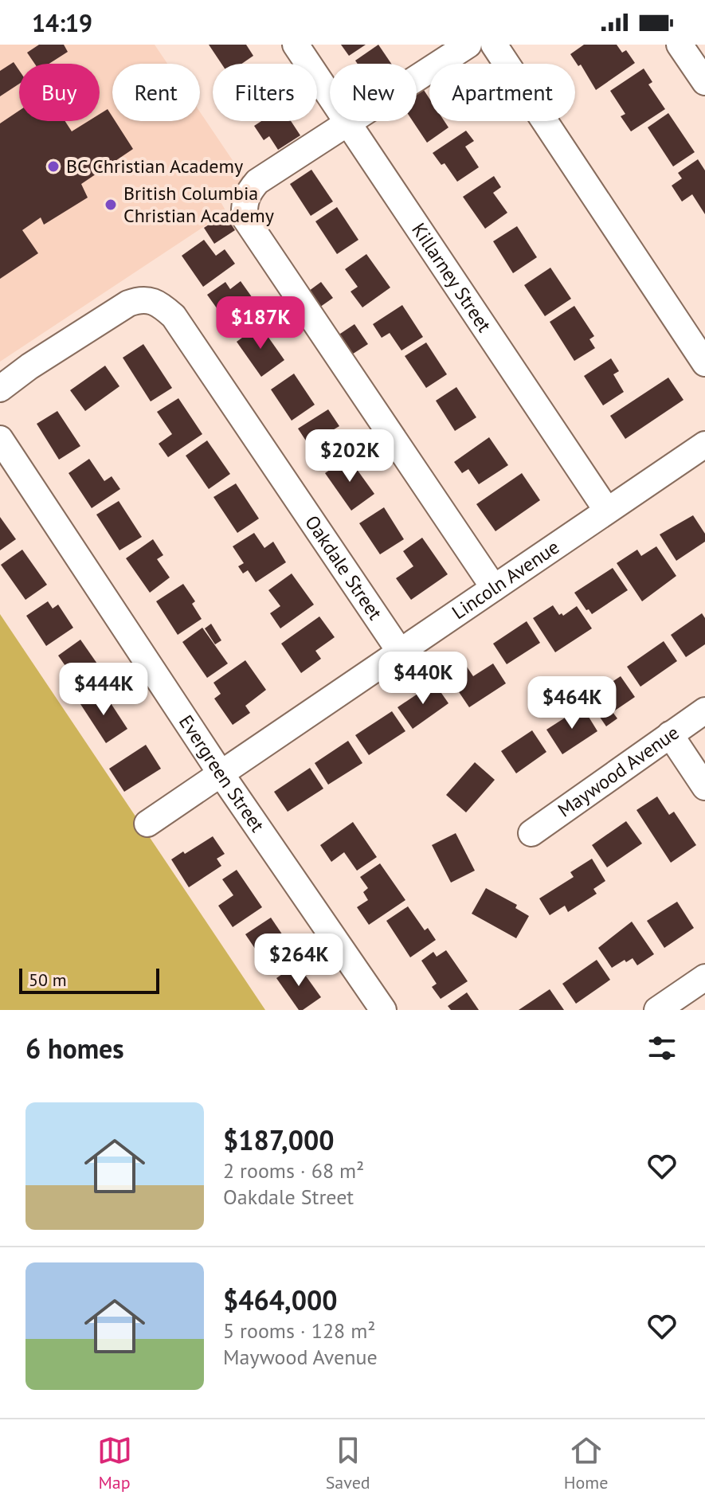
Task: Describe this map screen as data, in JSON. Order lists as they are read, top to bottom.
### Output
{
  "streets": {
    "street": [
      "Killarney Street",
      "Oakdale Street",
      "Lincoln Avenue",
      "Maywood Avenue",
      "Evergreen Street"
    ]
  },
  "crossings": [
    ["Killarney Street", "Lincoln Avenue"],
    ["Oakdale Street", "Lincoln Avenue"],
    ["Lincoln Avenue", "Evergreen Street"]
  ],
  "places": ["BC Christian Academy", "British Columbia Christian Academy"],
  "scale_bar": "50 m",
  "page": {
    "status": "14:19",
    "chip": [
      "Buy",
      "Rent",
      "Filters",
      "New",
      "Apartment"
    ],
    "price": [
      "$187K",
      "$202K",
      "$440K",
      "$444K",
      "$464K",
      "$264K"
    ],
    "scale": "50 m",
    "heading": "6 homes",
    "list": [
      {
        "name": "$187,000",
        "note": "2 rooms · 68 m² · Oakdale Street"
      },
      {
        "name": "$464,000",
        "note": "5 rooms · 128 m² · Maywood Avenue"
      }
    ],
    "tabs": ["Map", "Saved", "Home"]
  }
}
